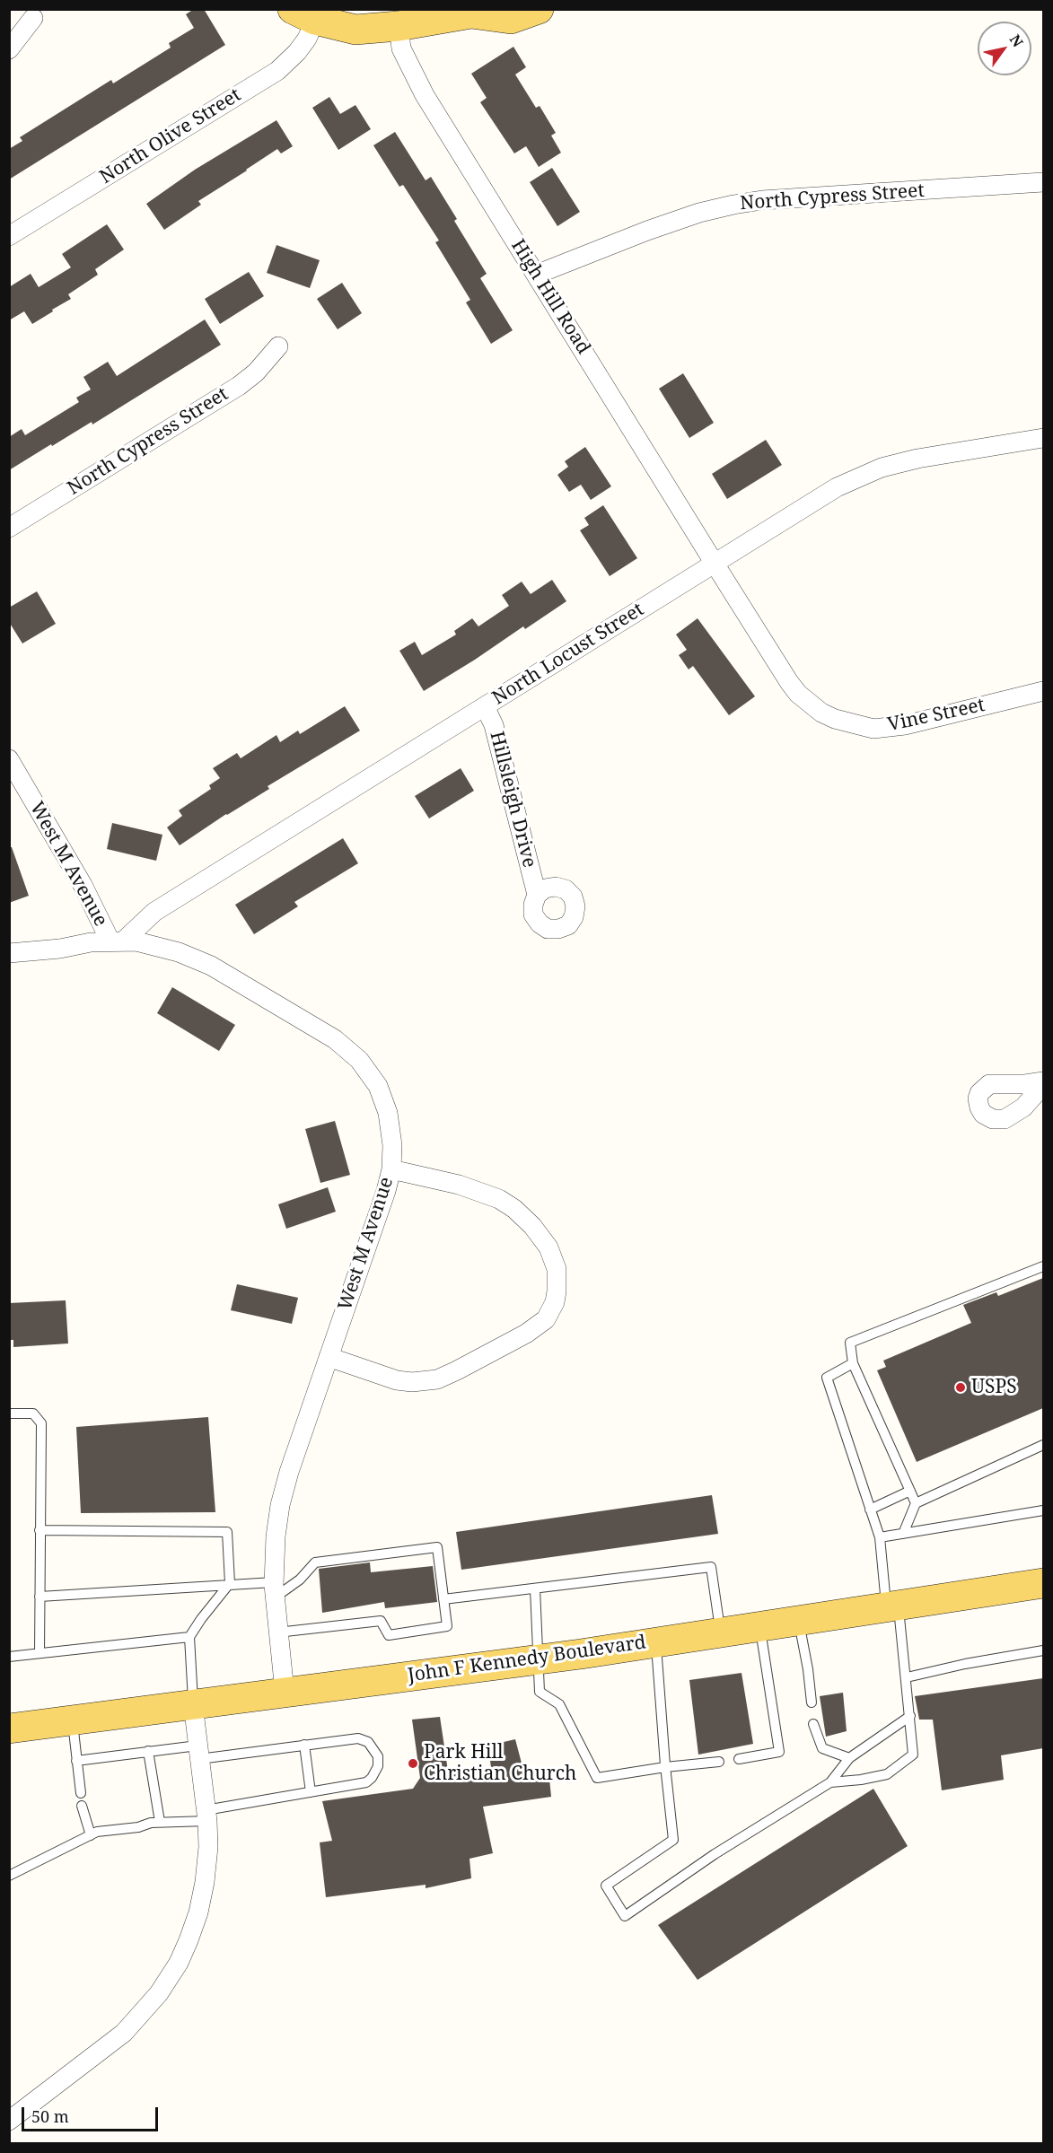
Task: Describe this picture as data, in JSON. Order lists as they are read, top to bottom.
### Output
{
  "streets": {
    "main road": ["John F Kennedy Boulevard"],
    "street": [
      "North Olive Street",
      "North Cypress Street",
      "High Hill Road",
      "North Locust Street",
      "Vine Street",
      "Hillsleigh Drive",
      "West M Avenue"
    ]
  },
  "crossings": [
    ["North Cypress Street", "High Hill Road"],
    ["High Hill Road", "North Locust Street"],
    ["High Hill Road", "Vine Street"],
    ["North Locust Street", "Vine Street"],
    ["North Locust Street", "Hillsleigh Drive"],
    ["North Locust Street", "West M Avenue"],
    ["West M Avenue", "John F Kennedy Boulevard"]
  ],
  "places": ["USPS", "Park Hill Christian Church"],
  "scale_bar": "50 m",
  "north": "top right"
}
